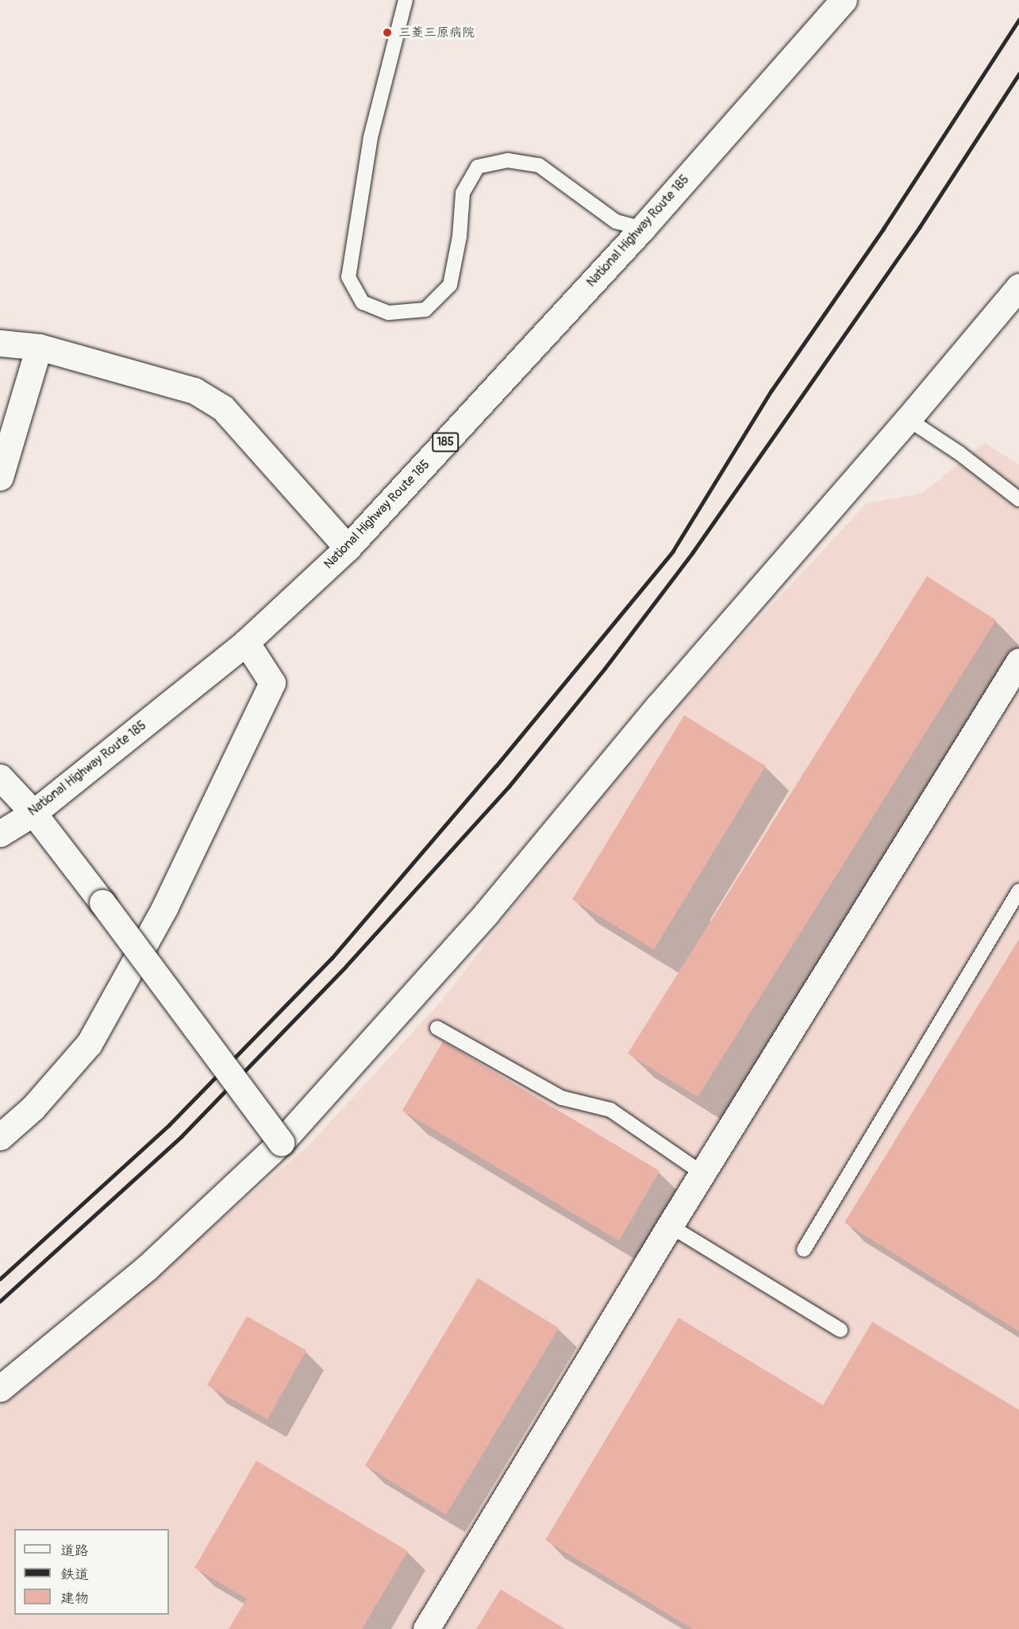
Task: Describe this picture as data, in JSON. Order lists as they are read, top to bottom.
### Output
{
  "streets": {
    "main road": ["National Highway Route 185", "185"]
  },
  "places": ["三菱三原病院"],
  "legend": ["道路", "鉄道", "建物"]
}
